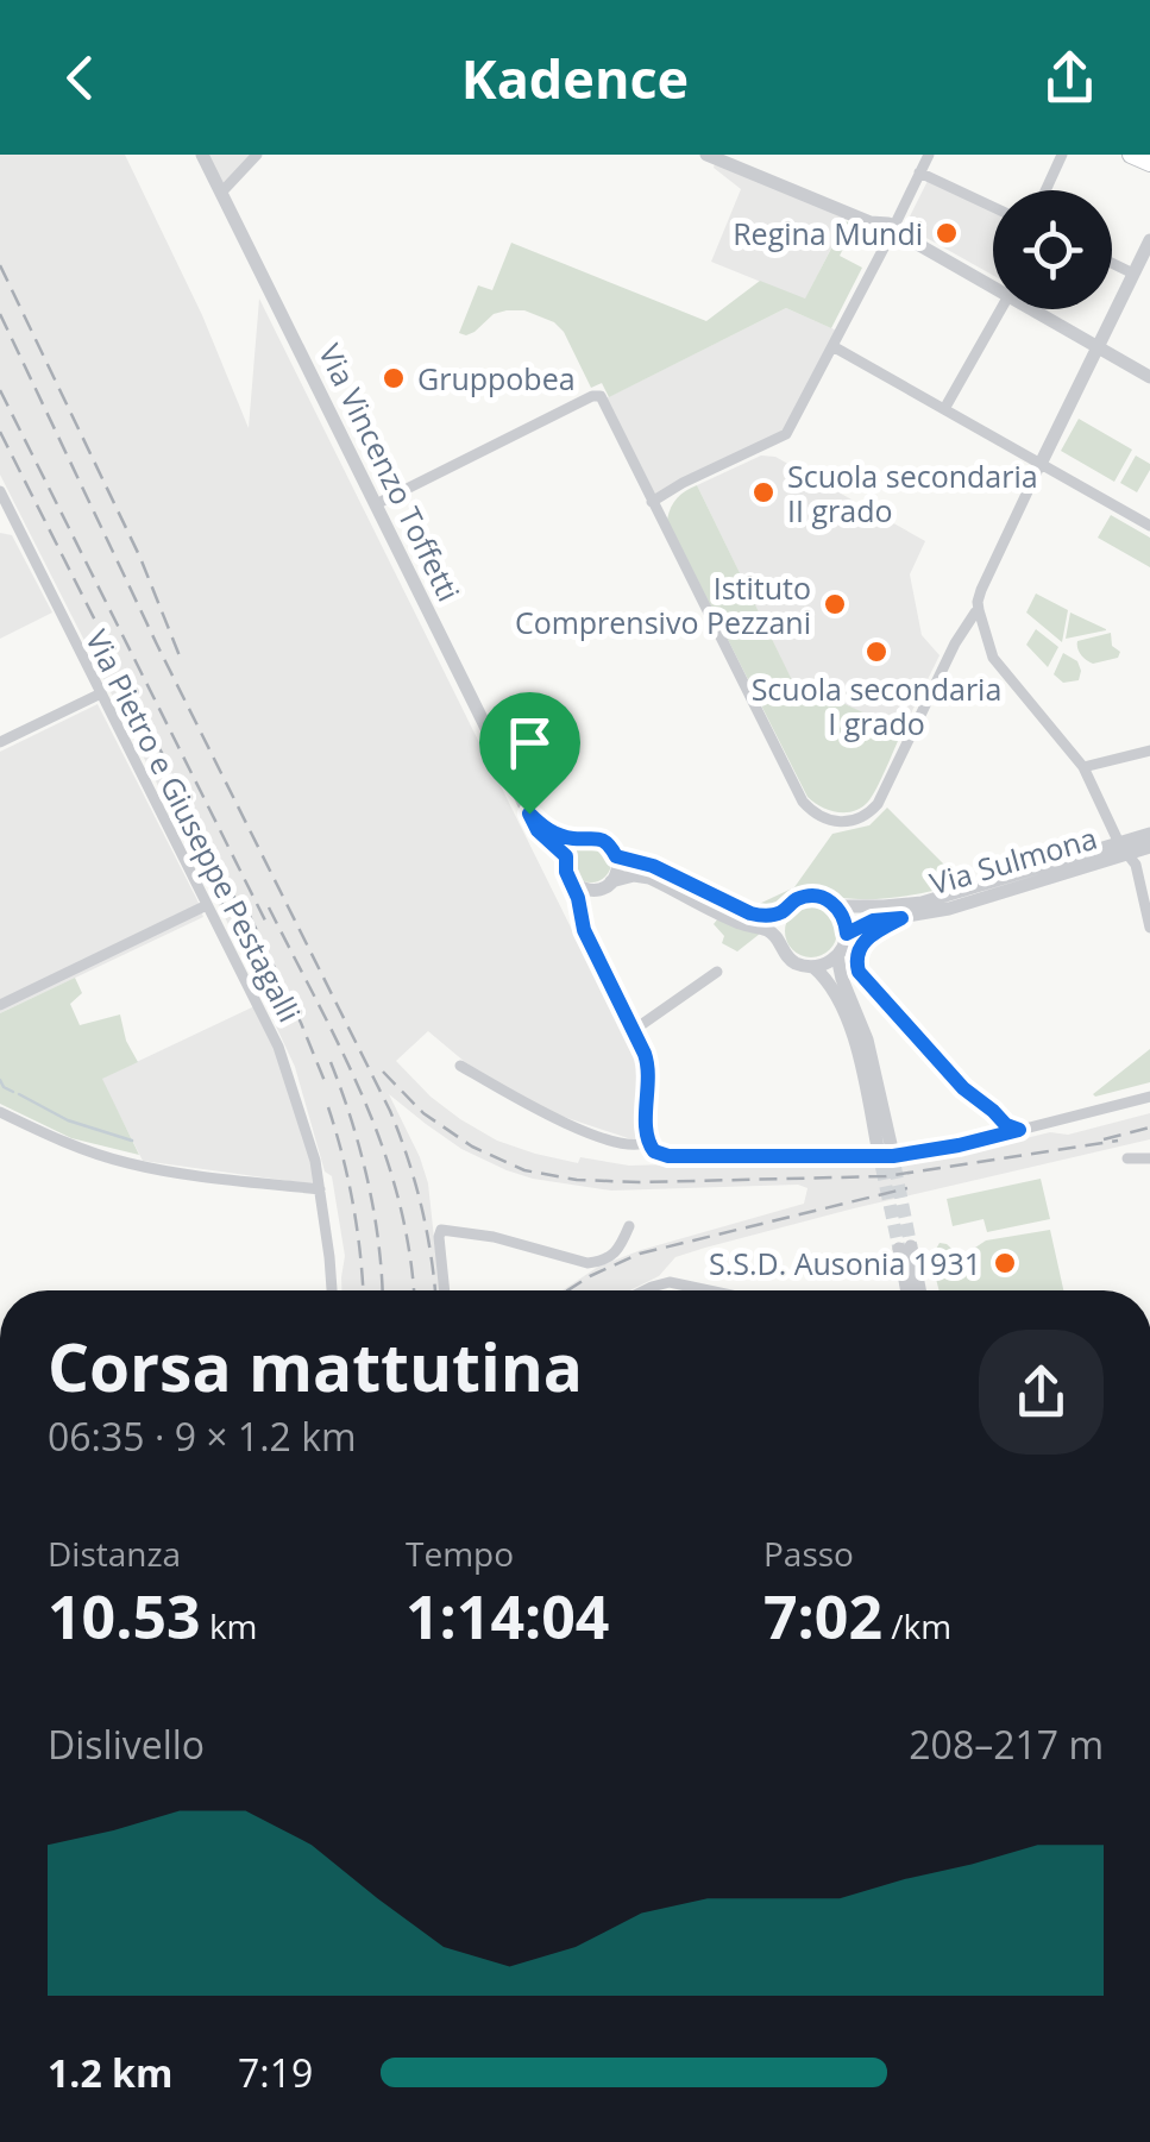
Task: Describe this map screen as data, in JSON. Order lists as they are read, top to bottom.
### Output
{
  "streets": {
    "street": ["Via Vincenzo Toffetti", "Via Pietro e Giuseppe Pestagalli", "Via Sulmona"]
  },
  "crossings": [
    ["Via Vincenzo Toffetti", "Via Sulmona"]
  ],
  "places": [
    "Regina Mundi",
    "Gruppobea",
    "Scuola secondaria II grado",
    "Istituto Comprensivo Pezzani",
    "Scuola secondaria I grado",
    "S.S.D. Ausonia 1931"
  ],
  "page": {
    "header": "Kadence",
    "heading": ["Corsa mattutina", "06:35 · 9 × 1.2 km"],
    "stats": [
      ["Distanza", "10.53 km"],
      ["Tempo", "1:14:04"],
      ["Passo", "7:02 /km"]
    ],
    "chart": ["Dislivello", "208–217 m"],
    "list": [
      {
        "name": "1.2 km",
        "note": "7:19"
      }
    ]
  }
}
